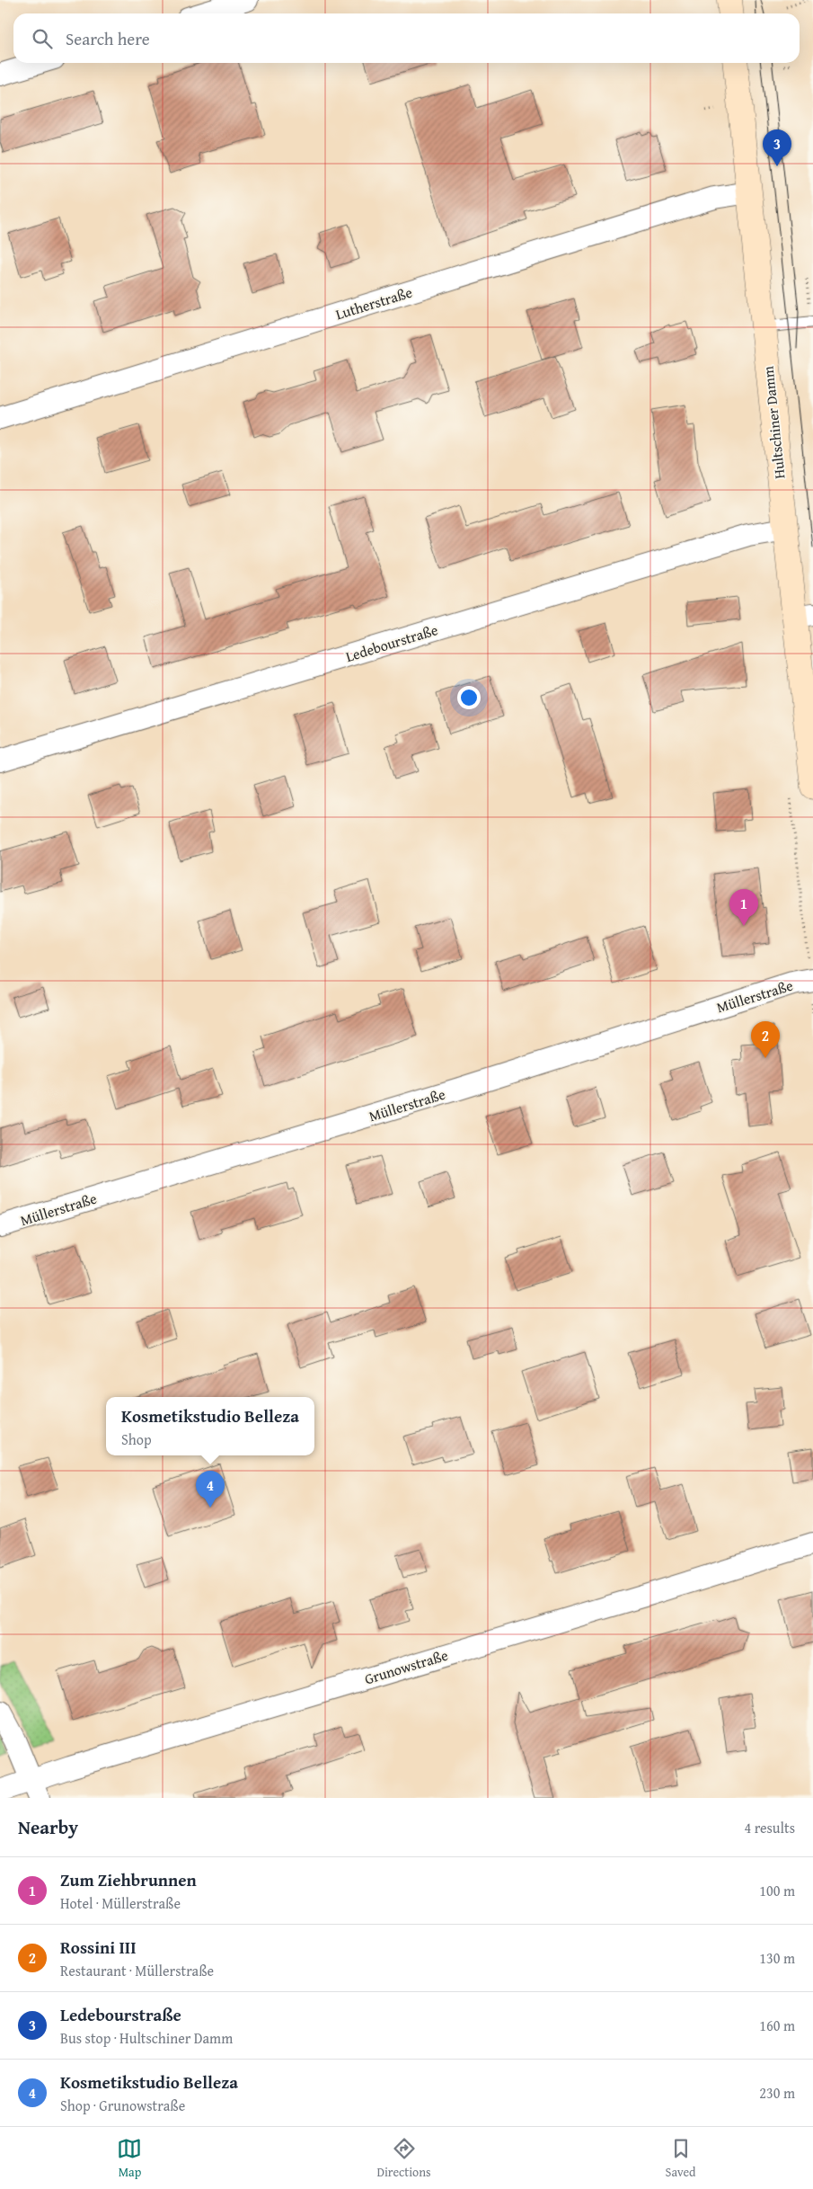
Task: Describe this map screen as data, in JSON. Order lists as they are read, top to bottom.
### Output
{
  "streets": {
    "main road": ["Hultschiner Damm"],
    "street": [
      "Lutherstraße",
      "Ledebourstraße",
      "Müllerstraße",
      "Grunowstraße"
    ]
  },
  "crossings": [
    ["Lutherstraße", "Hultschiner Damm"],
    ["Hultschiner Damm", "Ledebourstraße"]
  ],
  "page": {
    "search": "Search here",
    "pins": [
      "3",
      "1",
      "2",
      "4"
    ],
    "popup": ["Kosmetikstudio Belleza", "Shop"],
    "heading": ["Nearby", "4 results"],
    "list": [
      {
        "mark": "1",
        "name": "Zum Ziehbrunnen",
        "note": "Hotel · Müllerstraße",
        "value": "100 m"
      },
      {
        "mark": "2",
        "name": "Rossini III",
        "note": "Restaurant · Müllerstraße",
        "value": "130 m"
      },
      {
        "mark": "3",
        "name": "Ledebourstraße",
        "note": "Bus stop · Hultschiner Damm",
        "value": "160 m"
      },
      {
        "mark": "4",
        "name": "Kosmetikstudio Belleza",
        "note": "Shop · Grunowstraße",
        "value": "230 m"
      }
    ],
    "nav": ["Map", "Directions", "Saved"]
  }
}
